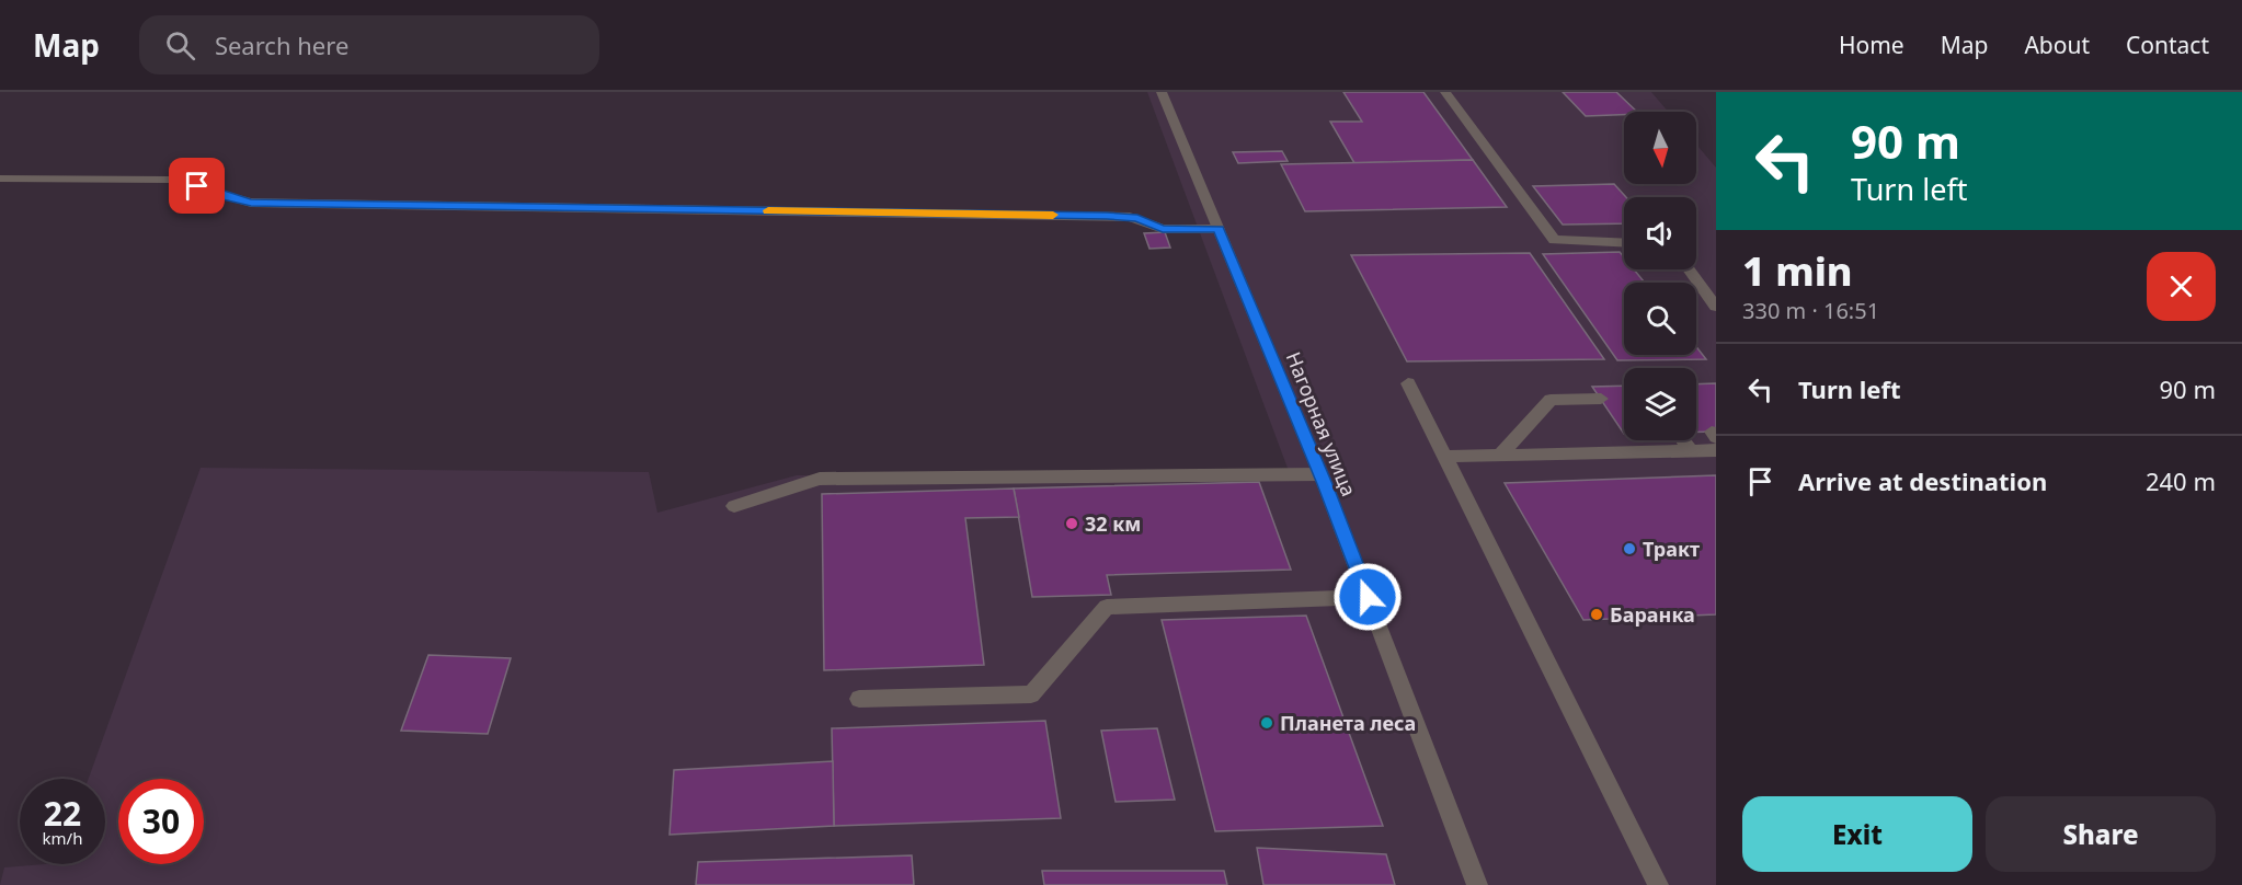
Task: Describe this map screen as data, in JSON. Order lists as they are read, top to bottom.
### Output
{
  "streets": {
    "street": ["Нагорная улица"]
  },
  "places": [
    "32 км",
    "Тракт",
    "Баранка",
    "Планета леса"
  ],
  "north": "bottom",
  "page": {
    "header": "Map",
    "search": "Search here",
    "nav": [
      "Home",
      "Map",
      "About",
      "Contact"
    ],
    "turn": ["90 m", "Turn left"],
    "heading": ["1 min", "330 m · 16:51"],
    "list": [
      {
        "name": "Turn left",
        "value": "90 m"
      },
      {
        "name": "Arrive at destination",
        "value": "240 m"
      }
    ],
    "speed": "22 km/h",
    "limit": "30",
    "buttons": ["Exit", "Share"]
  }
}
